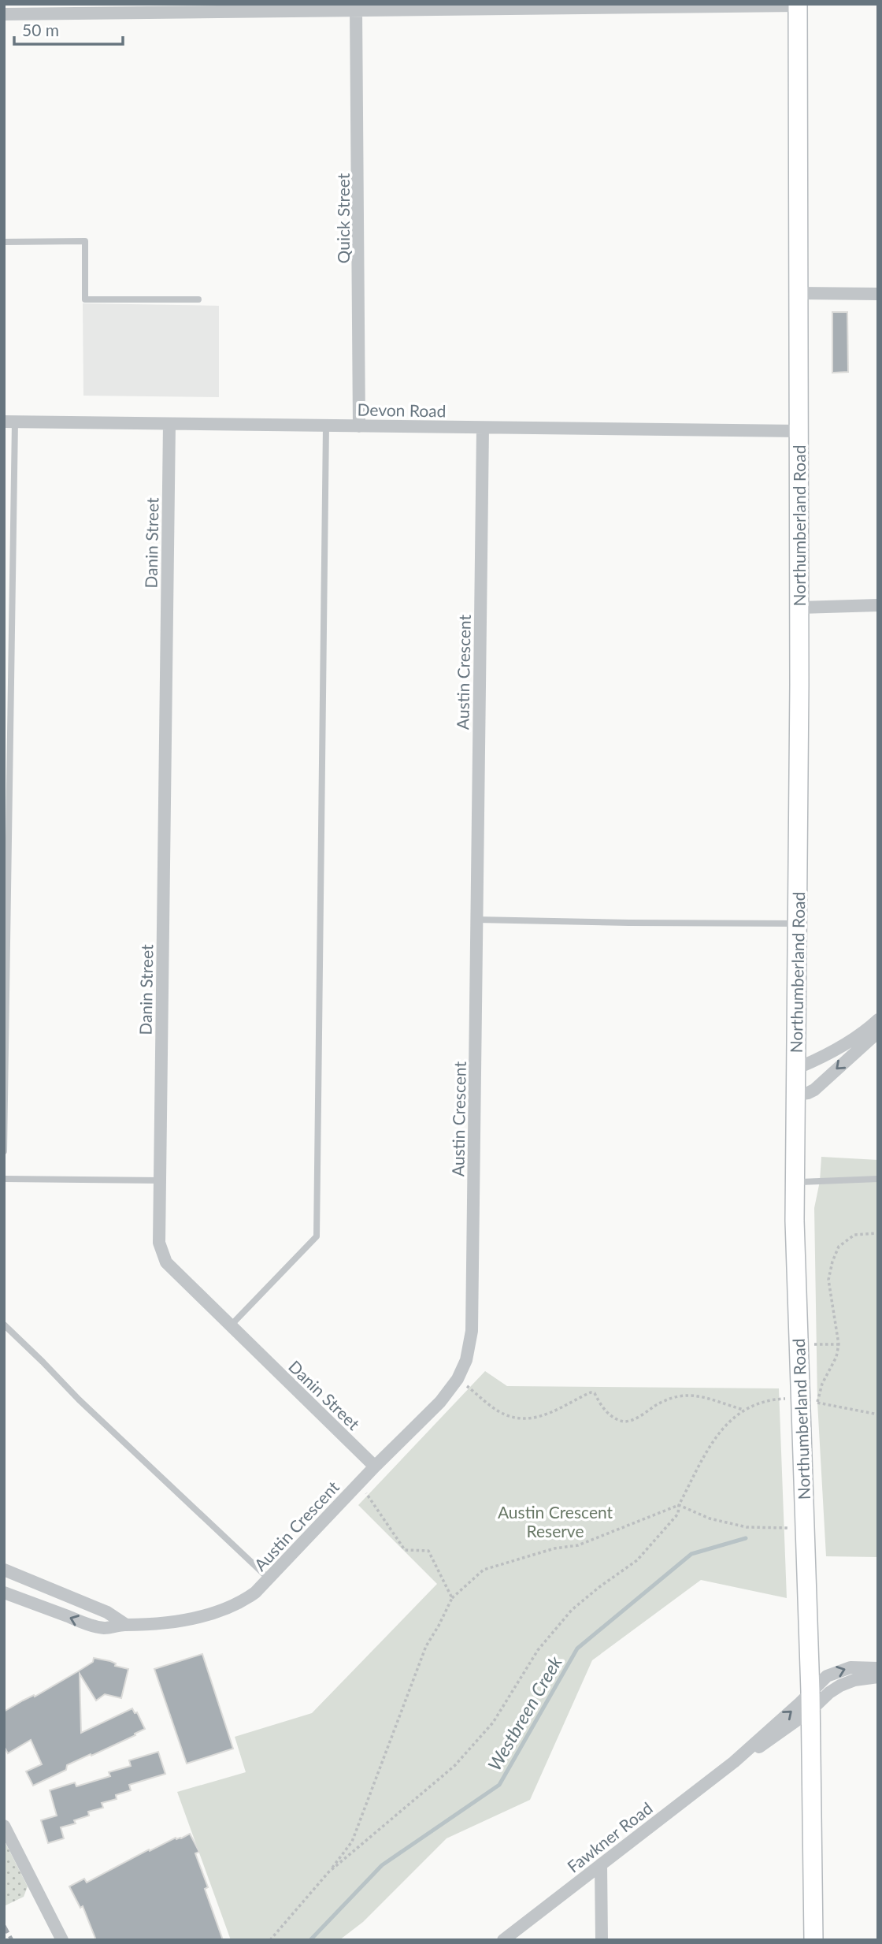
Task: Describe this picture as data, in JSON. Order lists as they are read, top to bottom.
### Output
{
  "streets": {
    "street": [
      "Quick Street",
      "Devon Road",
      "Northumberland Road",
      "Danin Street",
      "Austin Crescent",
      "Fawkner Road"
    ]
  },
  "crossings": [
    ["Quick Street", "Devon Road"],
    ["Devon Road", "Northumberland Road"],
    ["Devon Road", "Danin Street"],
    ["Devon Road", "Austin Crescent"],
    ["Northumberland Road", "Fawkner Road"],
    ["Danin Street", "Austin Crescent"]
  ],
  "water": ["Westbreen Creek"],
  "parks": ["Austin Crescent Reserve"],
  "scale_bar": "50 m"
}
